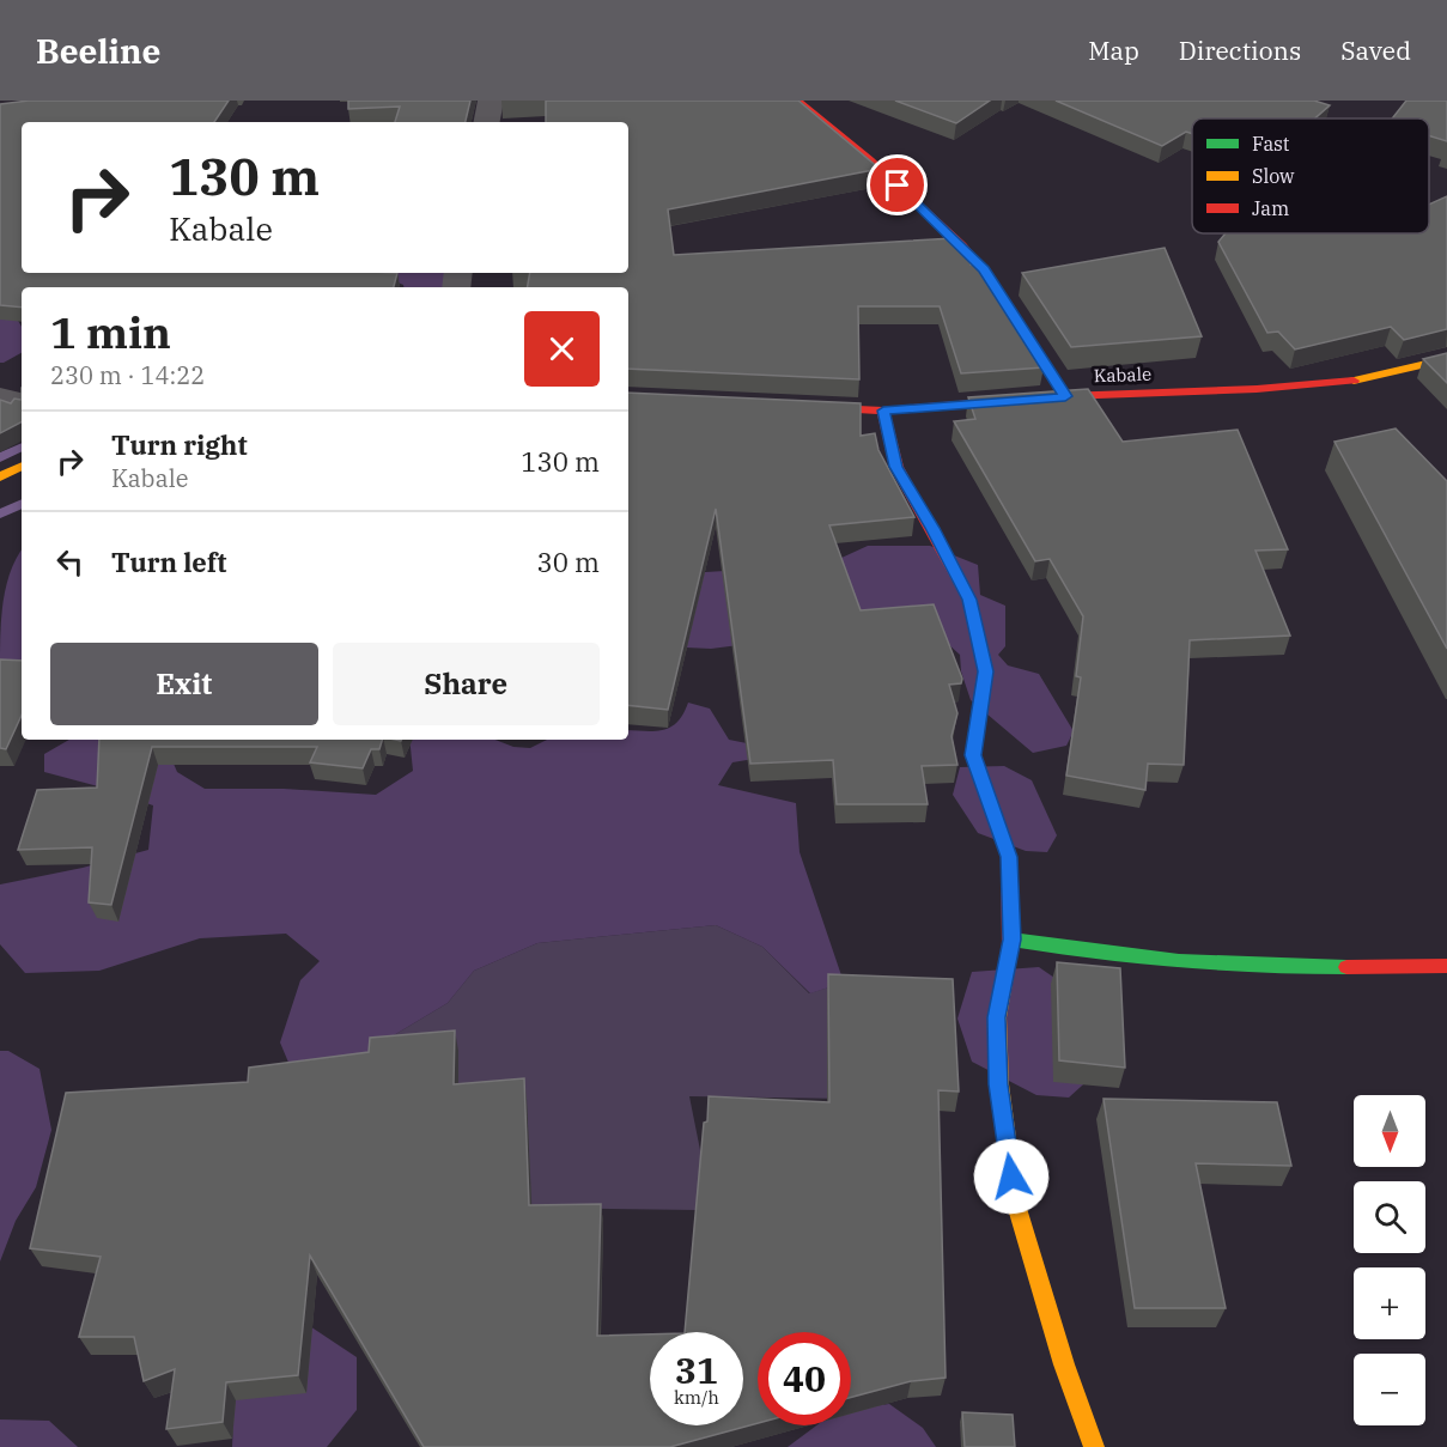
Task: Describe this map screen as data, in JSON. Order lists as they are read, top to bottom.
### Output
{
  "streets": {
    "street": ["Kabale"]
  },
  "legend": ["Fast", "Slow", "Jam"],
  "north": "bottom",
  "page": {
    "header": "Beeline",
    "nav": ["Map", "Directions", "Saved"],
    "turn": ["130 m", "Kabale"],
    "heading": ["1 min", "230 m · 14:22"],
    "list": [
      {
        "name": "Turn right",
        "note": "Kabale",
        "value": "130 m"
      },
      {
        "name": "Turn left",
        "value": "30 m"
      }
    ],
    "buttons": ["Exit", "Share"],
    "map_buttons": ["+", "−"],
    "speed": "31 km/h",
    "limit": "40"
  }
}
